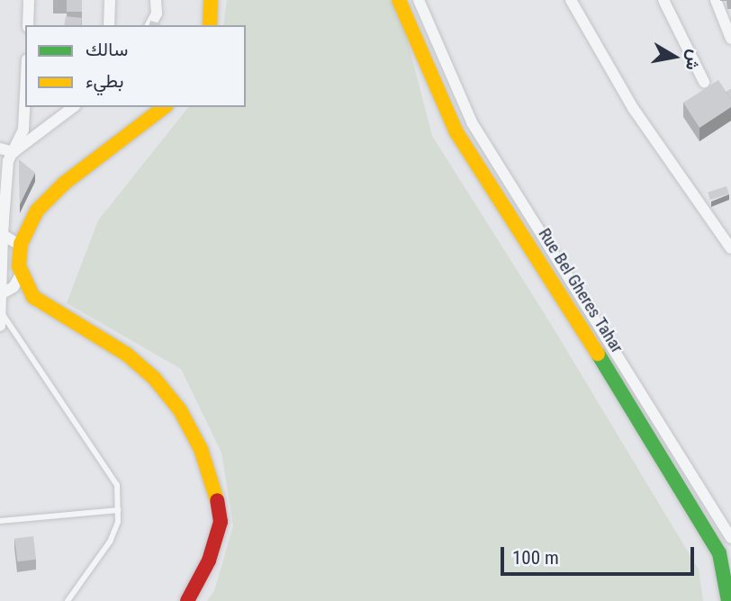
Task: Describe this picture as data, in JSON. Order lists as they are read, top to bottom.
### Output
{
  "streets": {
    "main road": ["Rue Bel Gheres Tahar"]
  },
  "legend": ["سالك", "بطيء"],
  "scale_bar": "100 m",
  "north": "right"
}
